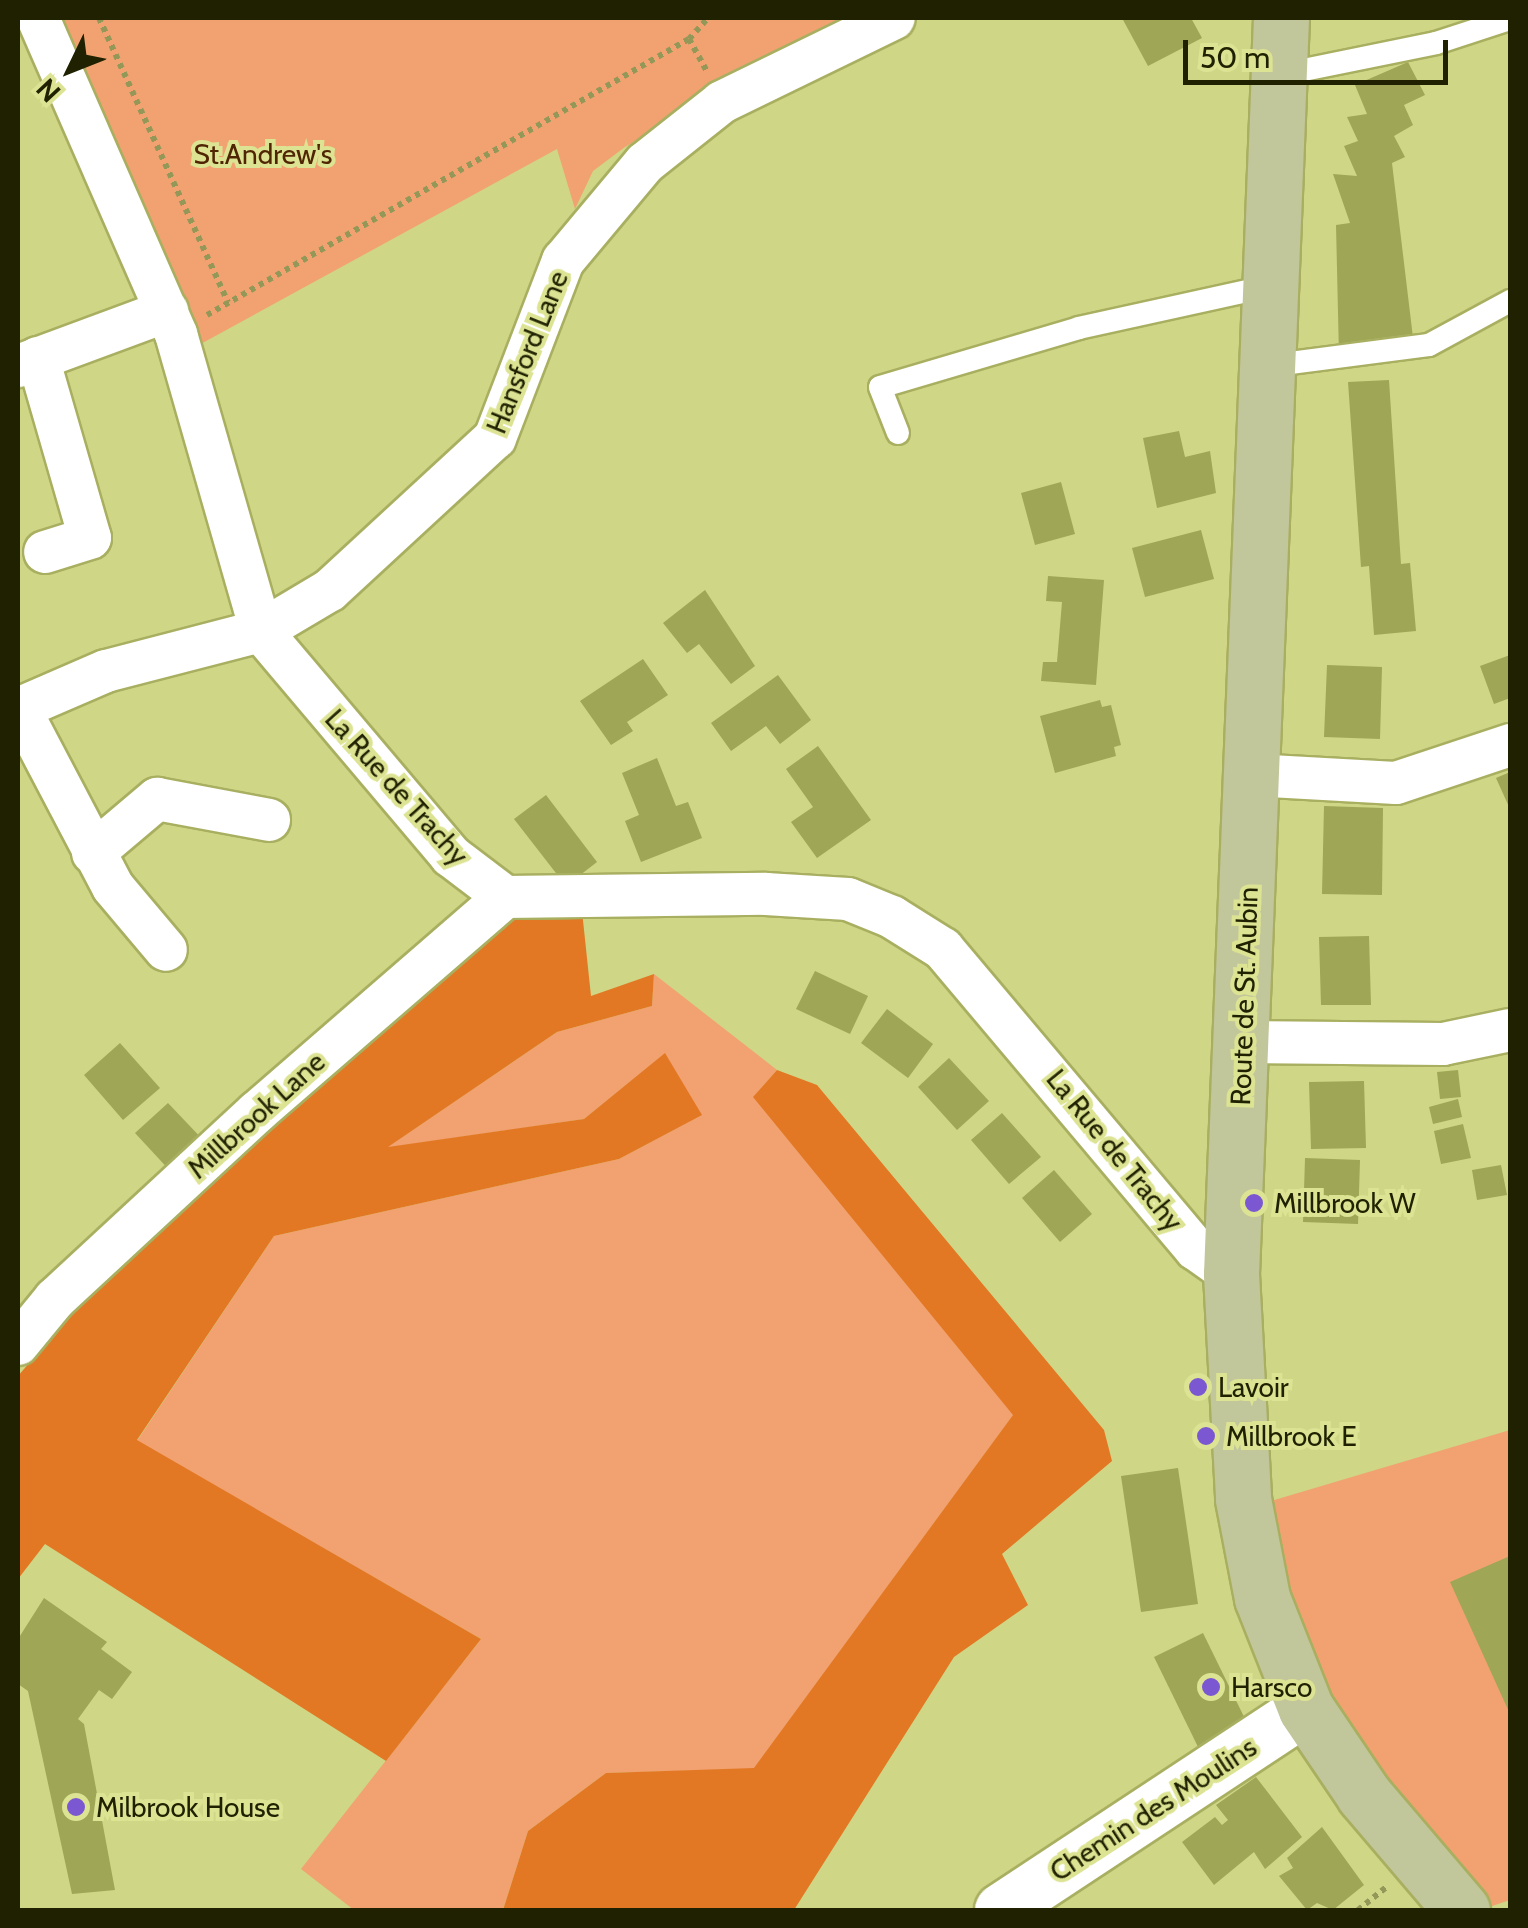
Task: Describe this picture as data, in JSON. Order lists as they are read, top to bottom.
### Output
{
  "streets": {
    "main road": ["Route de St. Aubin"],
    "street": [
      "Hansford Lane",
      "La Rue de Trachy",
      "Millbrook Lane",
      "Chemin des Moulins"
    ]
  },
  "crossings": [
    ["Hansford Lane", "La Rue de Trachy"],
    ["La Rue de Trachy", "Route de St. Aubin"],
    ["La Rue de Trachy", "Millbrook Lane"],
    ["Route de St. Aubin", "Chemin des Moulins"]
  ],
  "parks": ["St.Andrew's"],
  "places": [
    "Millbrook W",
    "Lavoir",
    "Millbrook E",
    "Harsco",
    "Milbrook House"
  ],
  "scale_bar": "50 m",
  "north": "bottom left"
}
